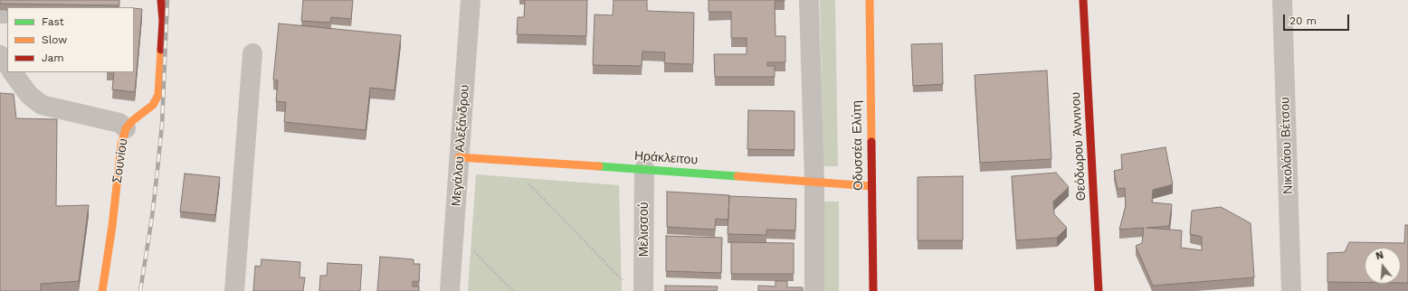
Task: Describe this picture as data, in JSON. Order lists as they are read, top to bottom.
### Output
{
  "streets": {
    "street": [
      "Μεγάλου Αλεξάνδρου",
      "Οδυσσέα Ελύτη",
      "Νικολάου Βέτσου",
      "Θεόδωρου Άννινου",
      "Ηράκλειτου",
      "Σουνίου",
      "Μελισσού"
    ]
  },
  "crossings": [
    ["Μεγάλου Αλεξάνδρου", "Ηράκλειτου"],
    ["Οδυσσέα Ελύτη", "Ηράκλειτου"],
    ["Ηράκλειτου", "Μελισσού"]
  ],
  "legend": ["Fast", "Slow", "Jam"],
  "scale_bar": "20 m",
  "north": "top"
}
